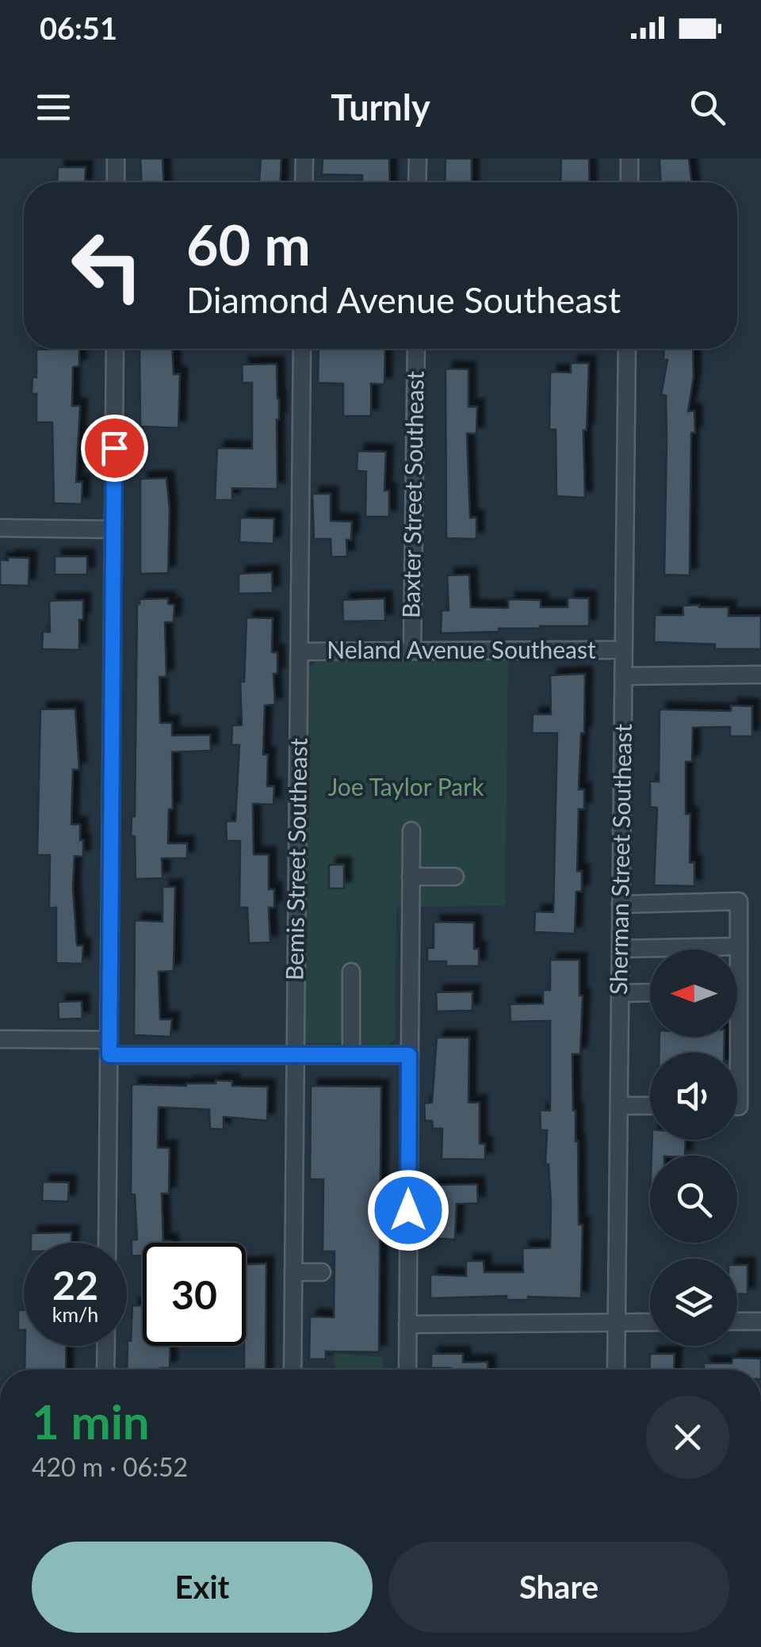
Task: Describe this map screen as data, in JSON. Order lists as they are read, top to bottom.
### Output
{
  "streets": {
    "street": [
      "Baxter Street Southeast",
      "Neland Avenue Southeast",
      "Bemis Street Southeast",
      "Sherman Street Southeast"
    ]
  },
  "crossings": [
    ["Baxter Street Southeast", "Neland Avenue Southeast"],
    ["Neland Avenue Southeast", "Bemis Street Southeast"],
    ["Neland Avenue Southeast", "Sherman Street Southeast"]
  ],
  "parks": ["Joe Taylor Park"],
  "north": "left",
  "page": {
    "status": "06:51",
    "header": "Turnly",
    "turn": ["60 m", "Diamond Avenue Southeast"],
    "speed": "22 km/h",
    "limit": "30",
    "heading": ["1 min", "420 m · 06:52"],
    "buttons": ["Exit", "Share"]
  }
}
